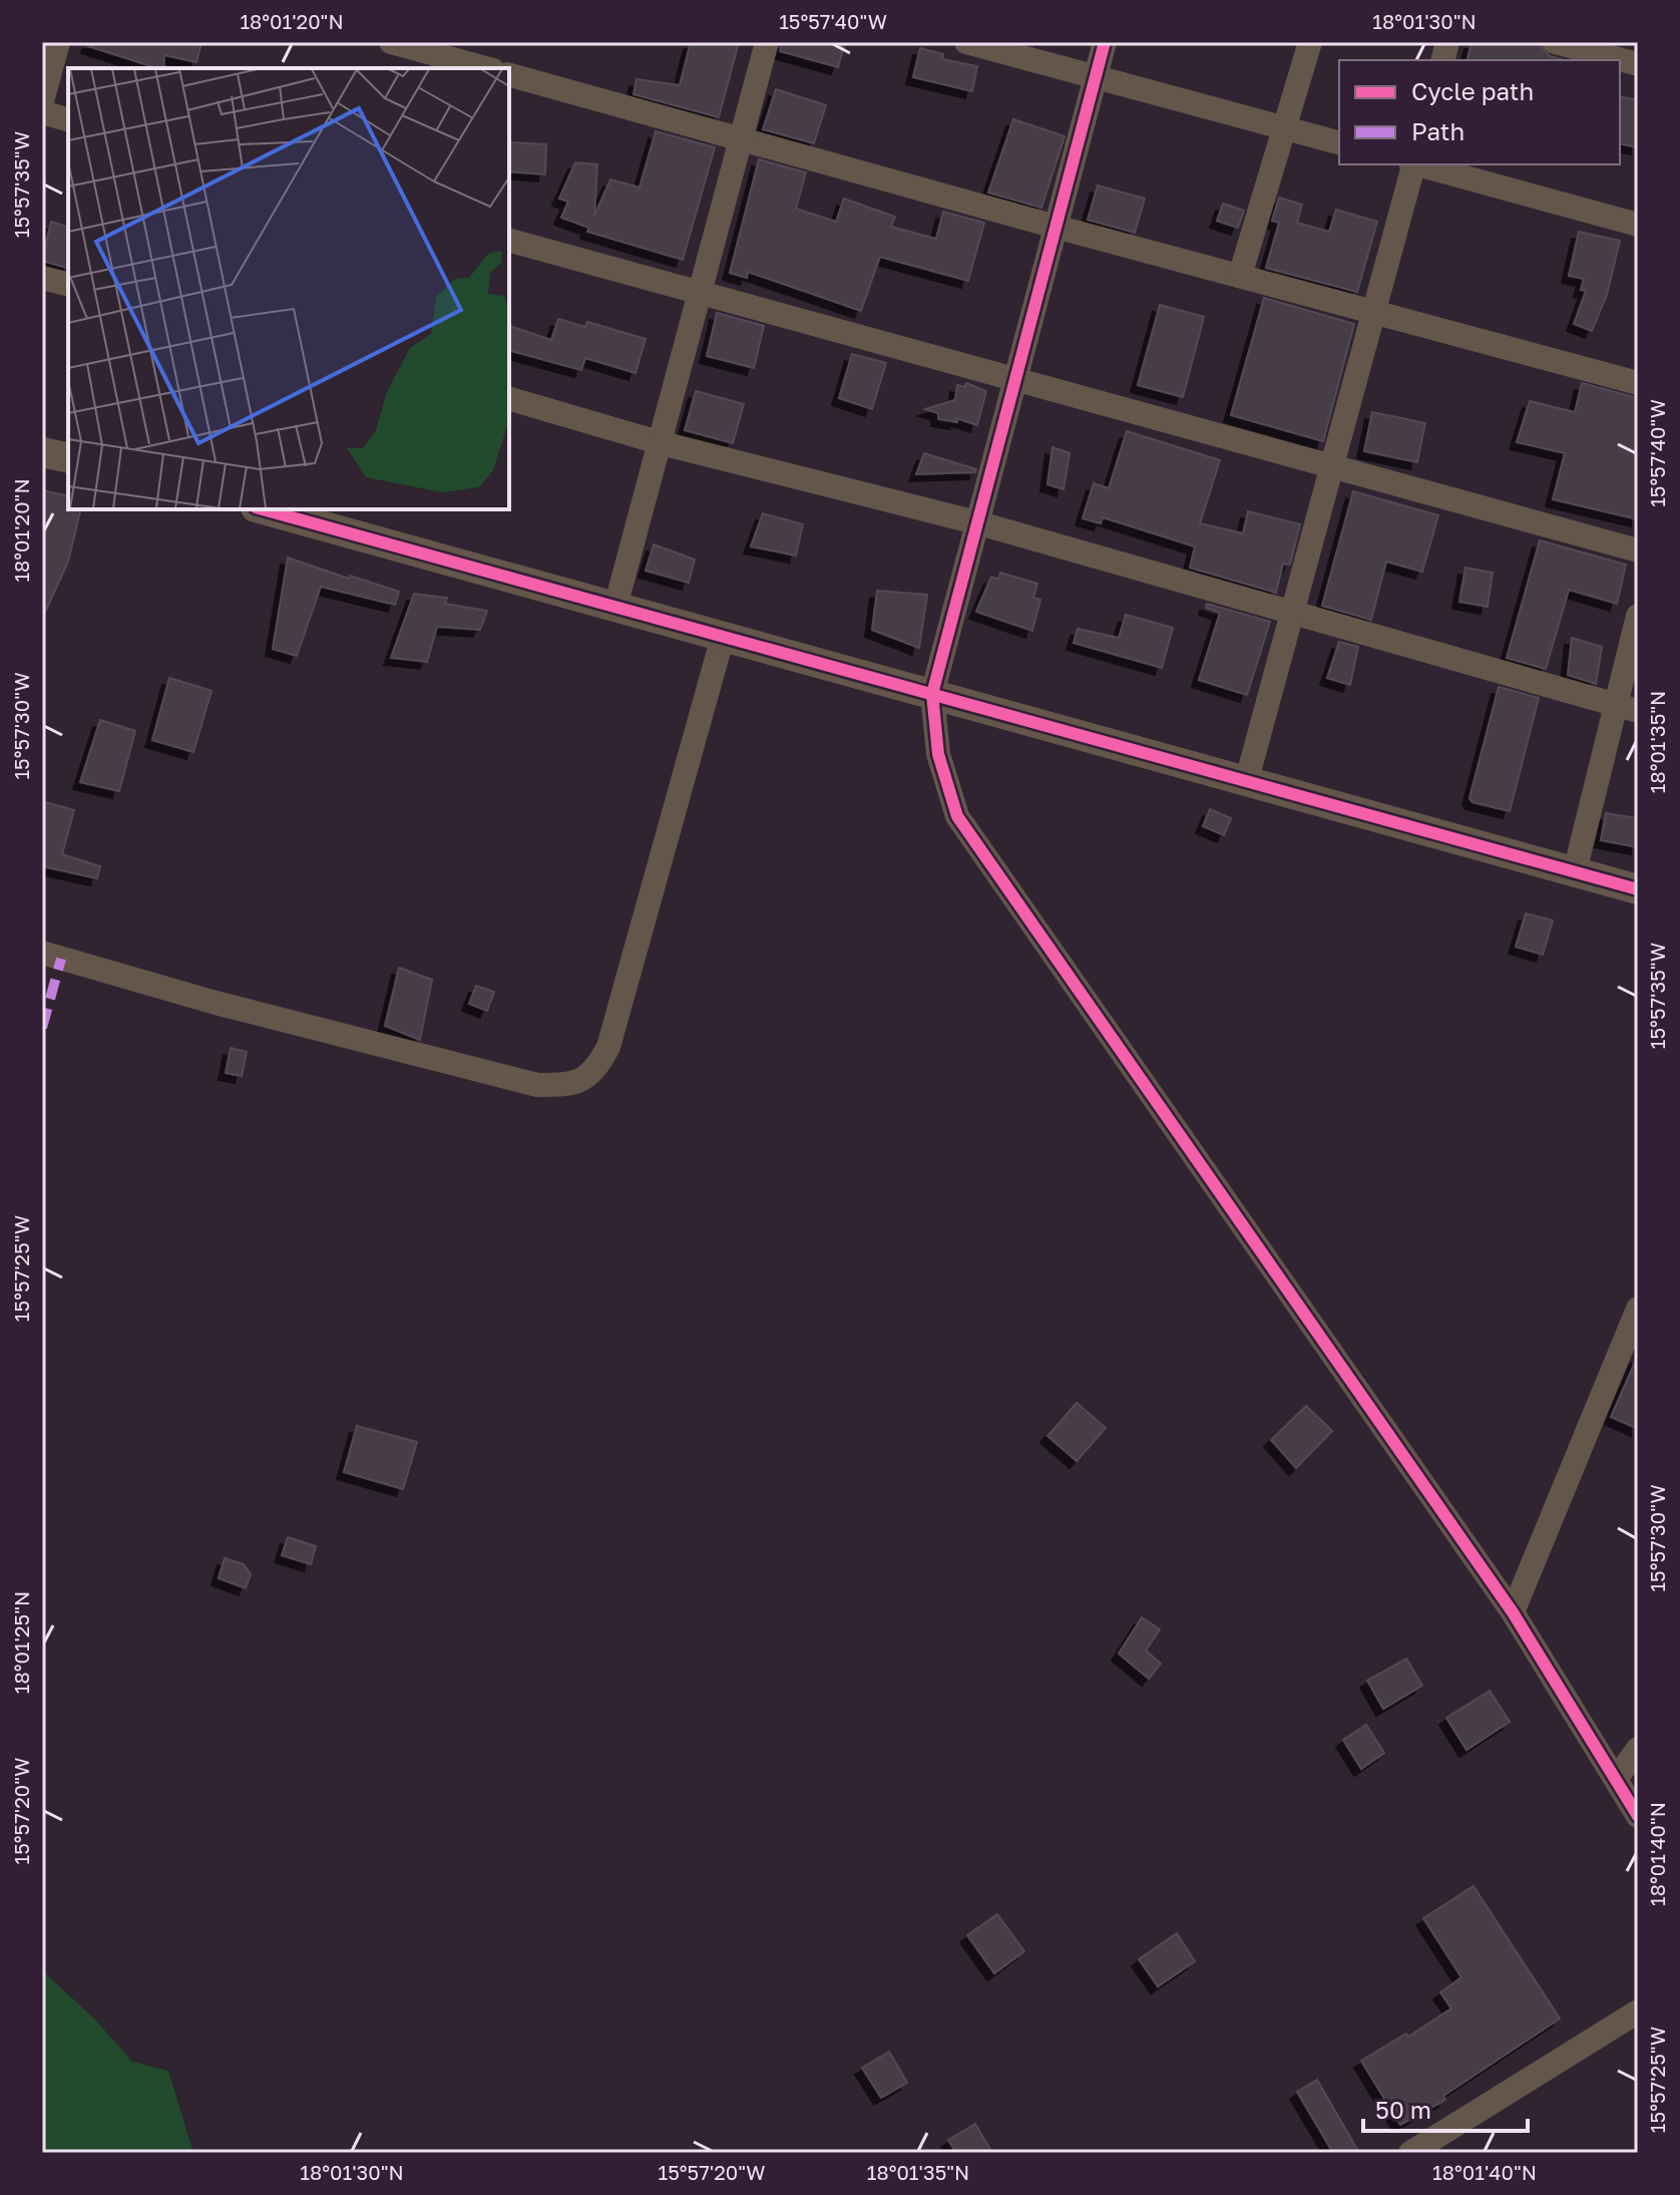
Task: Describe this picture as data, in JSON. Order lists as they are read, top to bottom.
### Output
{
  "legend": ["Cycle path", "Path"],
  "scale_bar": "50 m",
  "coordinates": [
    "18°01'20\"N",
    "15°57'40\"W",
    "18°01'30\"N",
    "15°57'35\"W",
    "15°57'30\"W",
    "18°01'35\"N",
    "15°57'25\"W",
    "18°01'25\"N",
    "15°57'20\"W",
    "18°01'40\"N"
  ]
}
